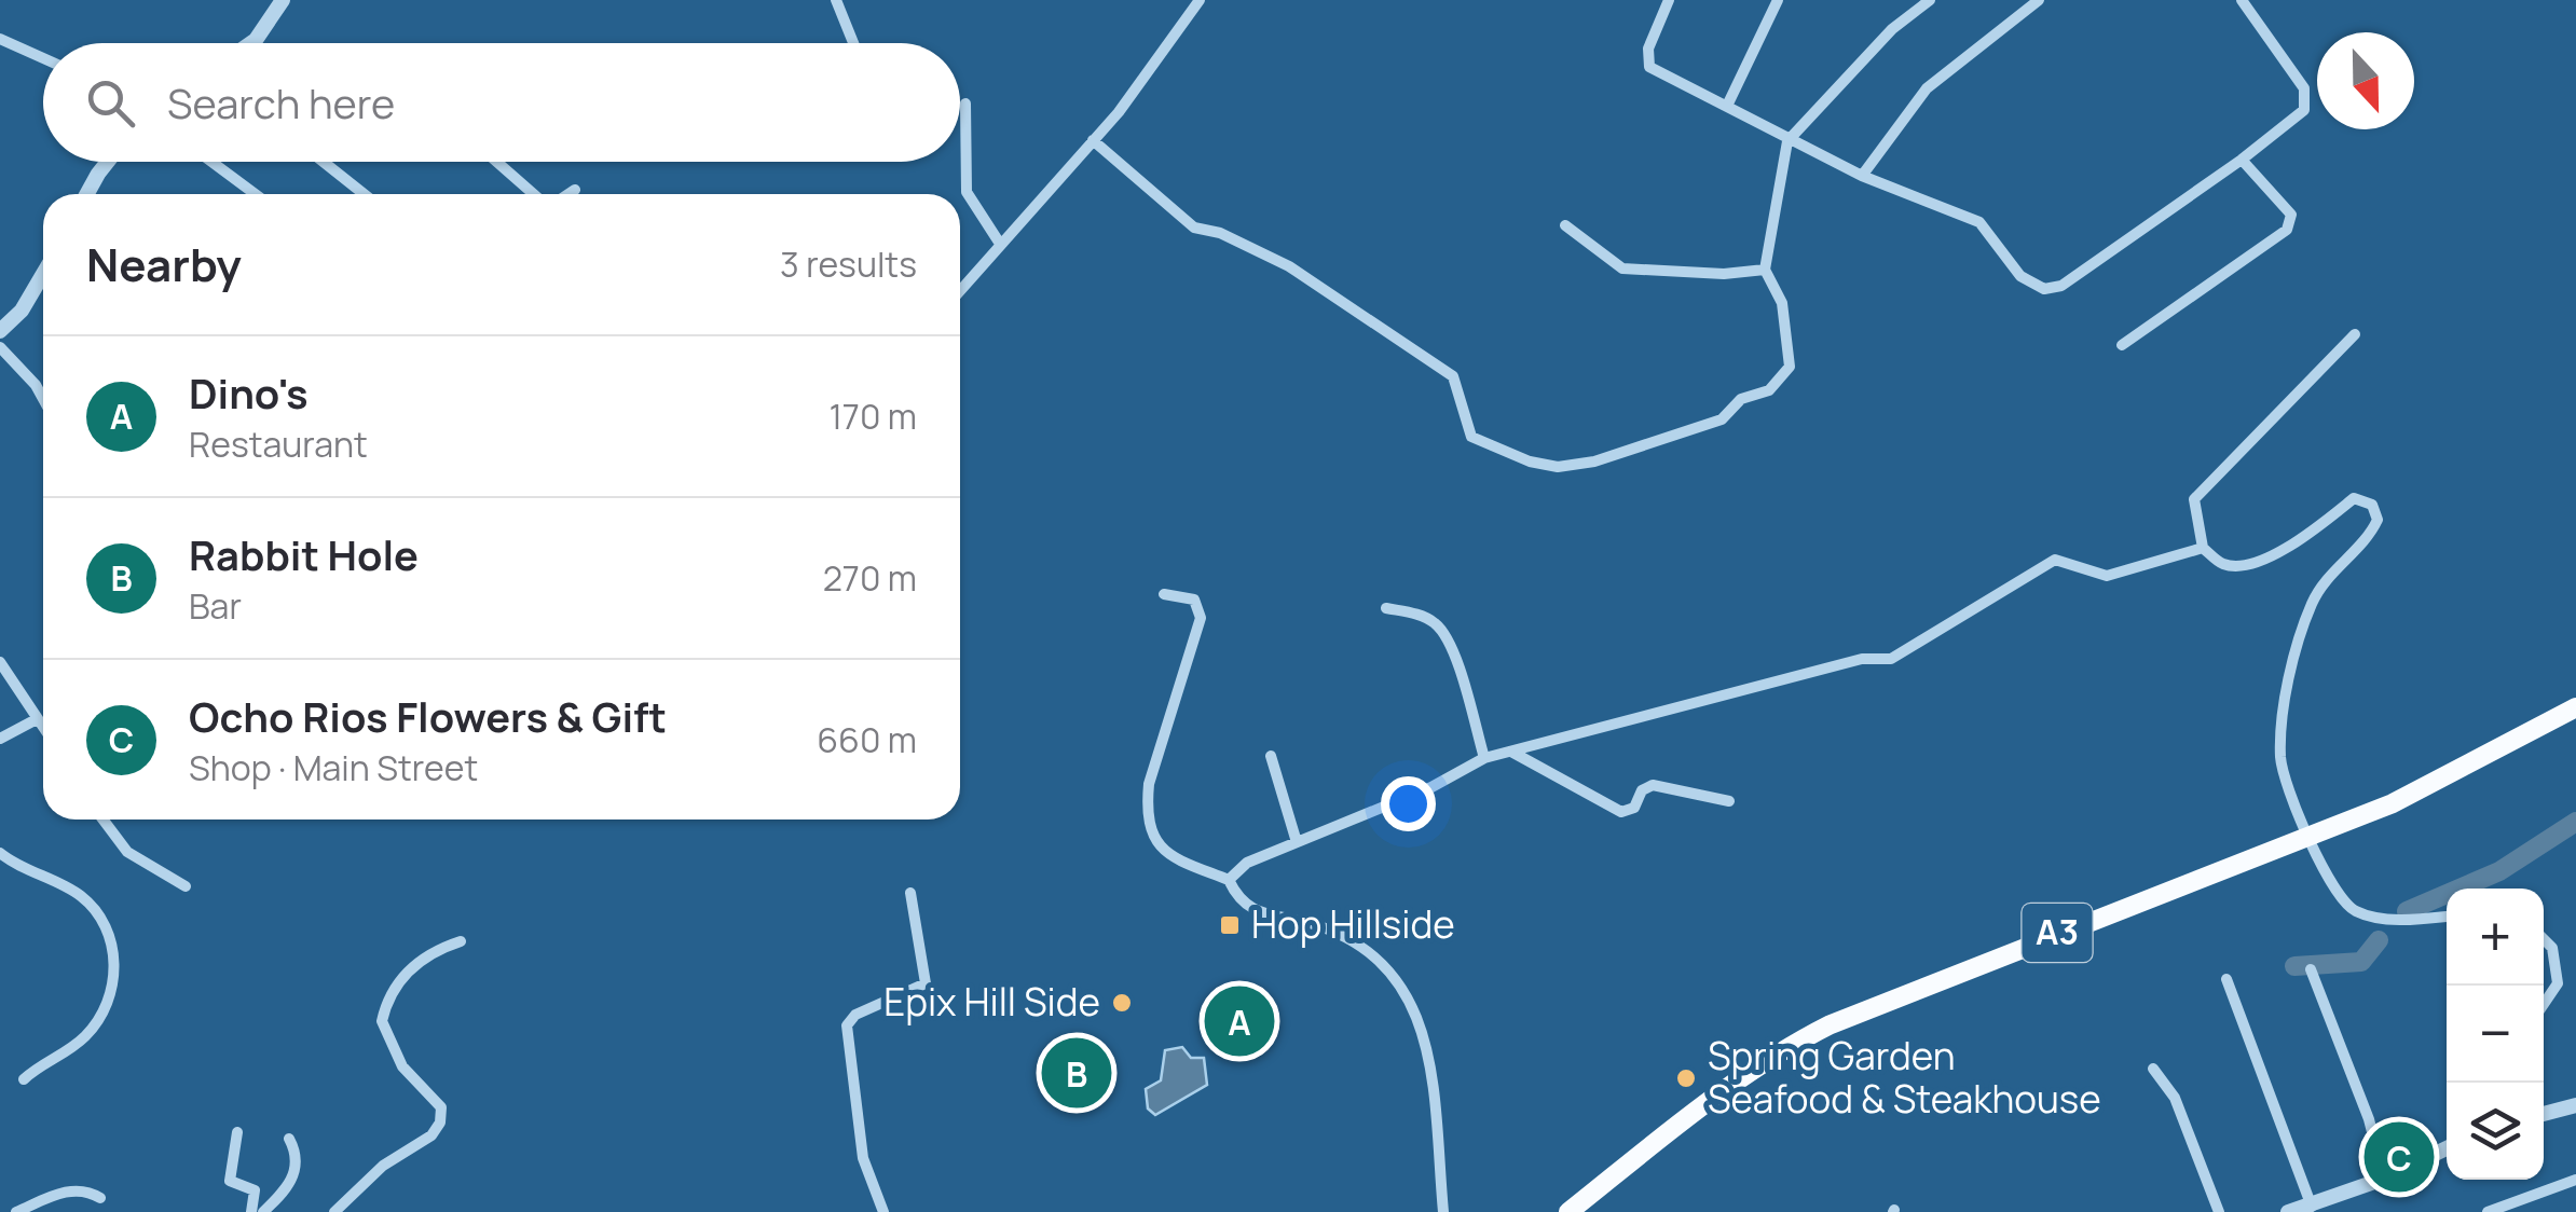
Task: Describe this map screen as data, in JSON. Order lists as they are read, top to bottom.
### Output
{
  "streets": {
    "main road": ["A3"]
  },
  "places": {
    "transit": ["Hop Hillside"],
    "other": ["Epix Hill Side", "Spring Garden Seafood & Steakhouse"]
  },
  "north": "bottom",
  "page": {
    "search": "Search here",
    "heading": ["Nearby", "3 results"],
    "list": [
      {
        "mark": "A",
        "name": "Dino's",
        "note": "Restaurant",
        "value": "170 m"
      },
      {
        "mark": "B",
        "name": "Rabbit Hole",
        "note": "Bar",
        "value": "270 m"
      },
      {
        "mark": "C",
        "name": "Ocho Rios Flowers & Gift",
        "note": "Shop · Main Street",
        "value": "660 m"
      }
    ],
    "map_buttons": ["+", "−"],
    "pins": ["A", "B", "C"]
  }
}
